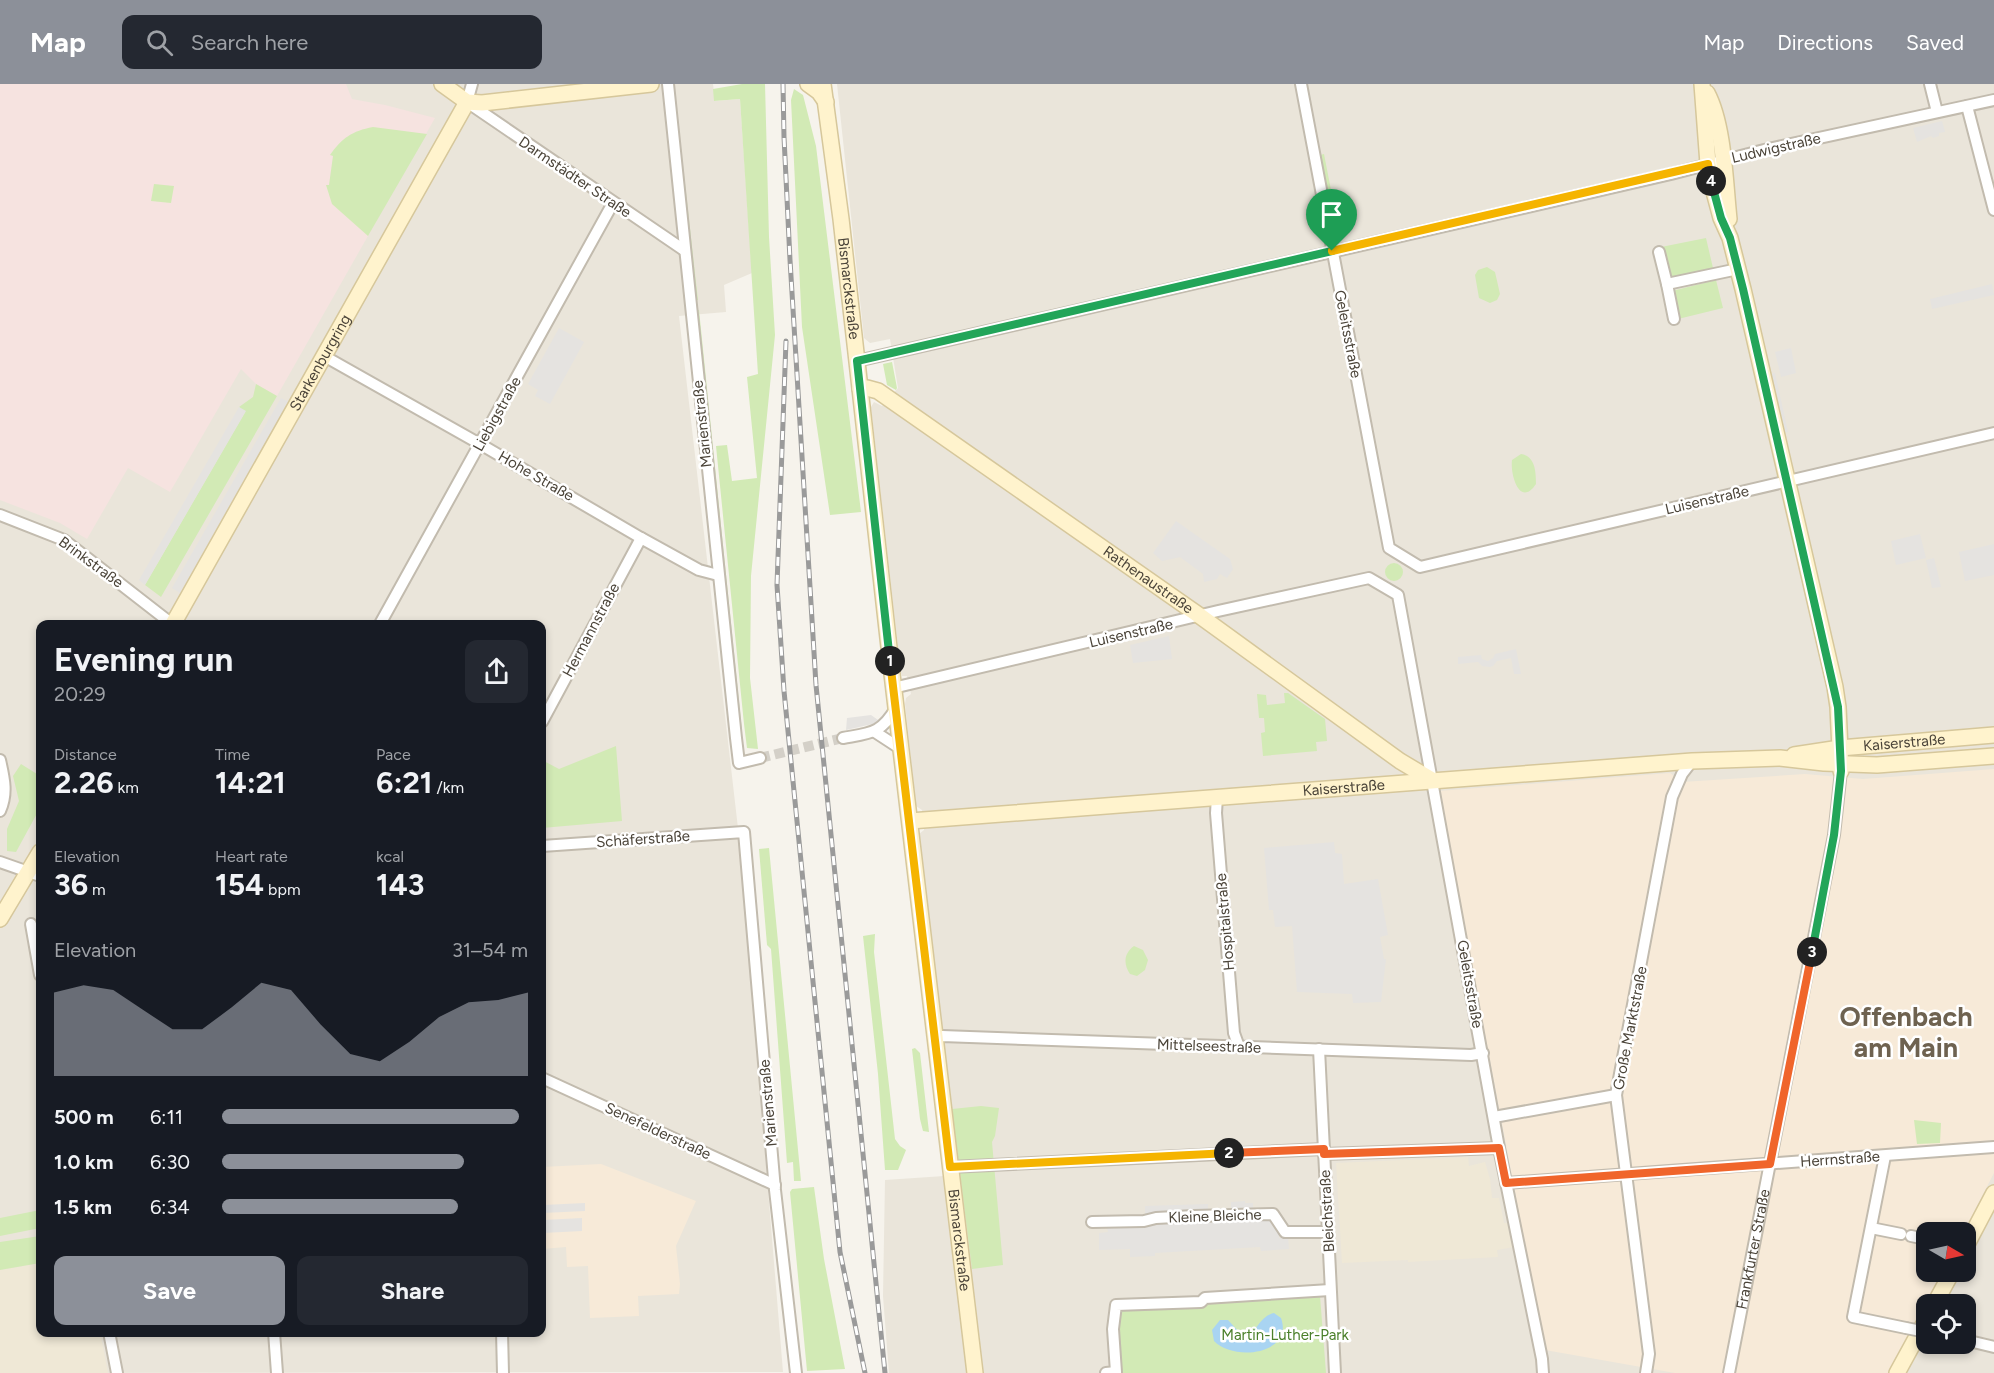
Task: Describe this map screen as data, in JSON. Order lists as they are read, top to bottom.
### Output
{
  "streets": {
    "main road": [
      "Bismarckstraße",
      "Starkenburgring",
      "Rathenaustraße",
      "Kaiserstraße",
      "Frankfurter Straße"
    ],
    "street": [
      "Ludwigstraße",
      "Darmstädter Straße",
      "Geleitsstraße",
      "Liebigstraße",
      "Marienstraße",
      "Hohe Straße",
      "Luisenstraße",
      "Brinkstraße",
      "Hermannstraße",
      "Schäferstraße",
      "Hospitalstraße",
      "Große Marktstraße",
      "Mittelseestraße",
      "Senefelderstraße",
      "Herrnstraße",
      "Bleichstraße",
      "Kleine Bleiche"
    ]
  },
  "crossings": [
    ["Ludwigstraße", "Bismarckstraße"],
    ["Ludwigstraße", "Geleitsstraße"],
    ["Ludwigstraße", "Frankfurter Straße"],
    ["Darmstädter Straße", "Starkenburgring"],
    ["Darmstädter Straße", "Liebigstraße"],
    ["Darmstädter Straße", "Marienstraße"],
    ["Bismarckstraße", "Luisenstraße"],
    ["Bismarckstraße", "Rathenaustraße"],
    ["Bismarckstraße", "Kaiserstraße"],
    ["Bismarckstraße", "Mittelseestraße"],
    ["Geleitsstraße", "Luisenstraße"],
    ["Geleitsstraße", "Rathenaustraße"],
    ["Geleitsstraße", "Kaiserstraße"],
    ["Geleitsstraße", "Mittelseestraße"],
    ["Geleitsstraße", "Herrnstraße"],
    ["Starkenburgring", "Hohe Straße"],
    ["Liebigstraße", "Hohe Straße"],
    ["Marienstraße", "Hohe Straße"],
    ["Marienstraße", "Schäferstraße"],
    ["Marienstraße", "Senefelderstraße"],
    ["Hohe Straße", "Hermannstraße"],
    ["Luisenstraße", "Rathenaustraße"],
    ["Luisenstraße", "Frankfurter Straße"],
    ["Rathenaustraße", "Kaiserstraße"],
    ["Kaiserstraße", "Hospitalstraße"],
    ["Kaiserstraße", "Große Marktstraße"],
    ["Kaiserstraße", "Frankfurter Straße"],
    ["Hospitalstraße", "Mittelseestraße"],
    ["Große Marktstraße", "Herrnstraße"],
    ["Mittelseestraße", "Bleichstraße"],
    ["Herrnstraße", "Frankfurter Straße"],
    ["Bleichstraße", "Kleine Bleiche"]
  ],
  "districts": ["Offenbach am Main"],
  "parks": ["Martin-Luther-Park"],
  "north": "right",
  "page": {
    "header": "Map",
    "search": "Search here",
    "nav": ["Map", "Directions", "Saved"],
    "pins": [
      "4",
      "1",
      "3",
      "2"
    ],
    "heading": ["Evening run", "20:29"],
    "stats": [
      ["Distance", "2.26 km"],
      ["Time", "14:21"],
      ["Pace", "6:21 /km"],
      ["Elevation", "36 m"],
      ["Heart rate", "154 bpm"],
      ["kcal", "143"]
    ],
    "chart": ["Elevation", "31–54 m"],
    "list": [
      {
        "name": "500 m",
        "note": "6:11"
      },
      {
        "name": "1.0 km",
        "note": "6:30"
      },
      {
        "name": "1.5 km",
        "note": "6:34"
      }
    ],
    "buttons": ["Save", "Share"]
  }
}
